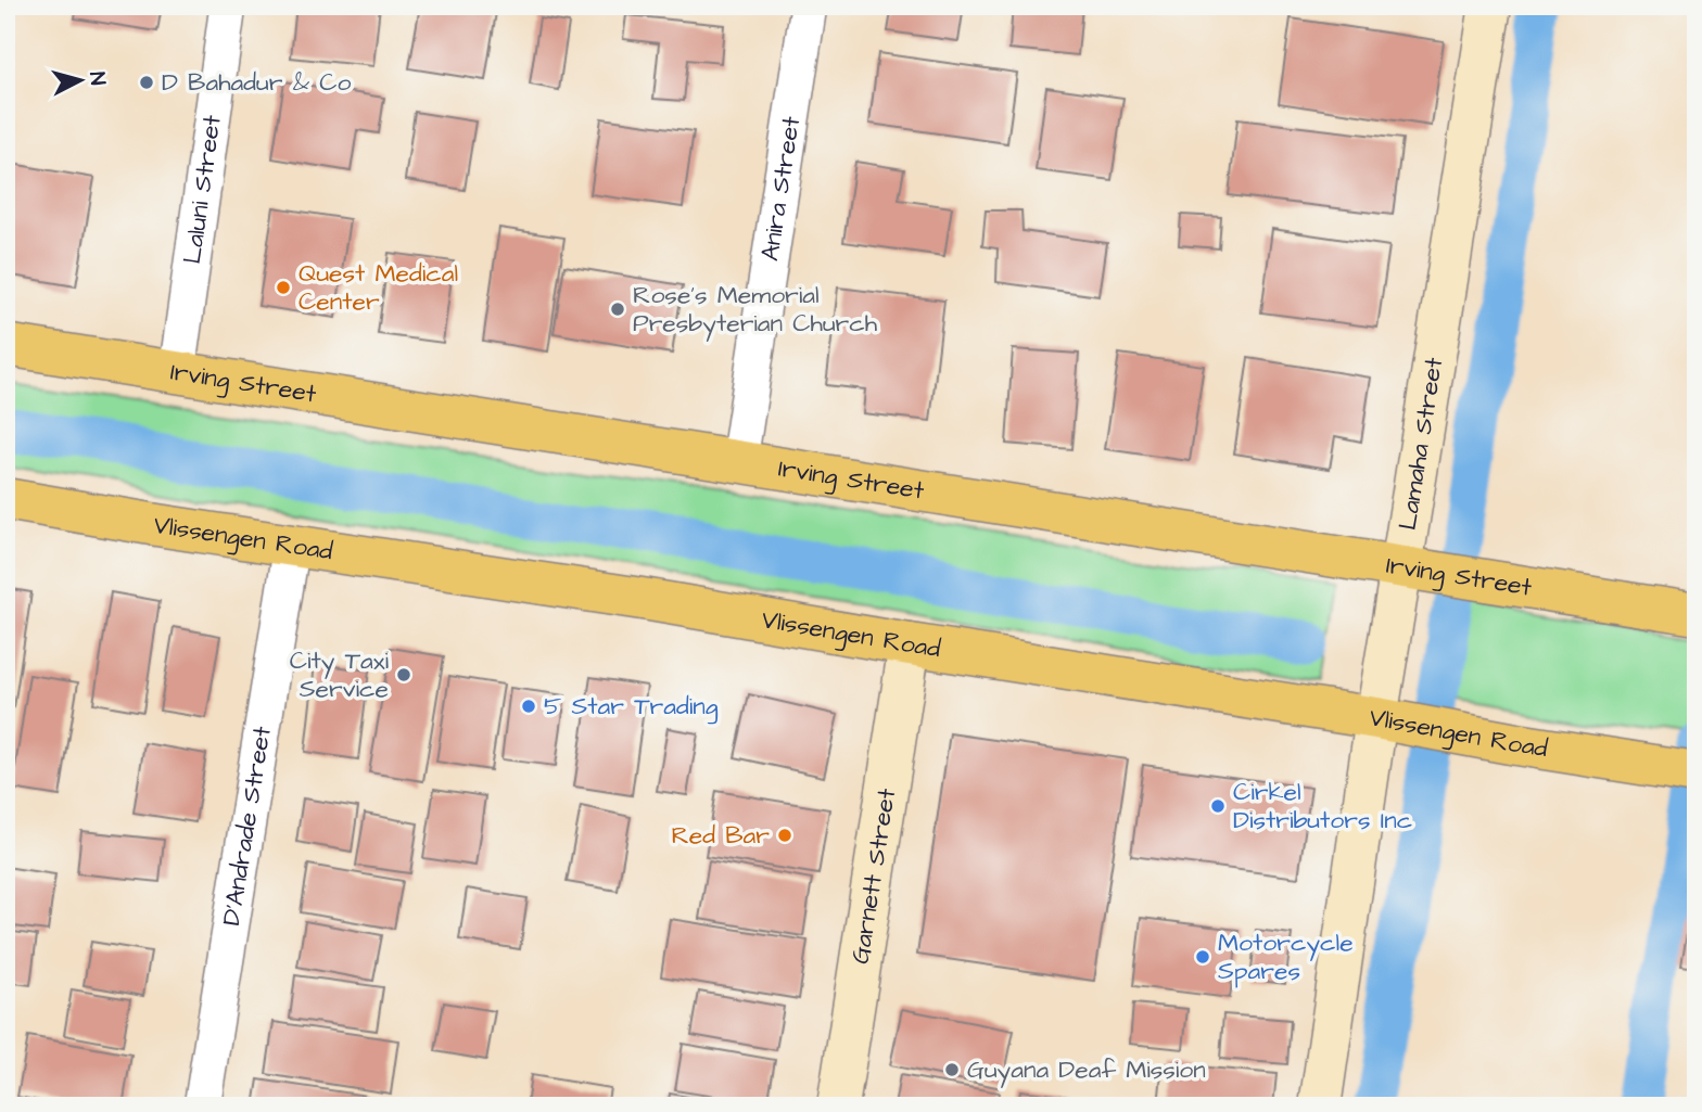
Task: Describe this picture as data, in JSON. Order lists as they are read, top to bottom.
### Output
{
  "streets": {
    "main road": ["Irving Street", "Vlissengen Road"],
    "street": [
      "Laluni Street",
      "Anira Street",
      "Lamaha Street",
      "D'Andrade Street",
      "Garnett Street"
    ]
  },
  "crossings": [
    ["Laluni Street", "Irving Street"],
    ["Anira Street", "Irving Street"],
    ["Irving Street", "Lamaha Street"],
    ["Lamaha Street", "Vlissengen Road"],
    ["Vlissengen Road", "D'Andrade Street"],
    ["Vlissengen Road", "Garnett Street"]
  ],
  "places": [
    "D Bahadur & Co",
    "Quest Medical Center",
    "Rose's Memorial Presbyterian Church",
    "City Taxi Service",
    "5 Star Trading",
    "Cirkel Distributors Inc",
    "Red Bar",
    "Motorcycle Spares",
    "Guyana Deaf Mission"
  ],
  "north": "right"
}
